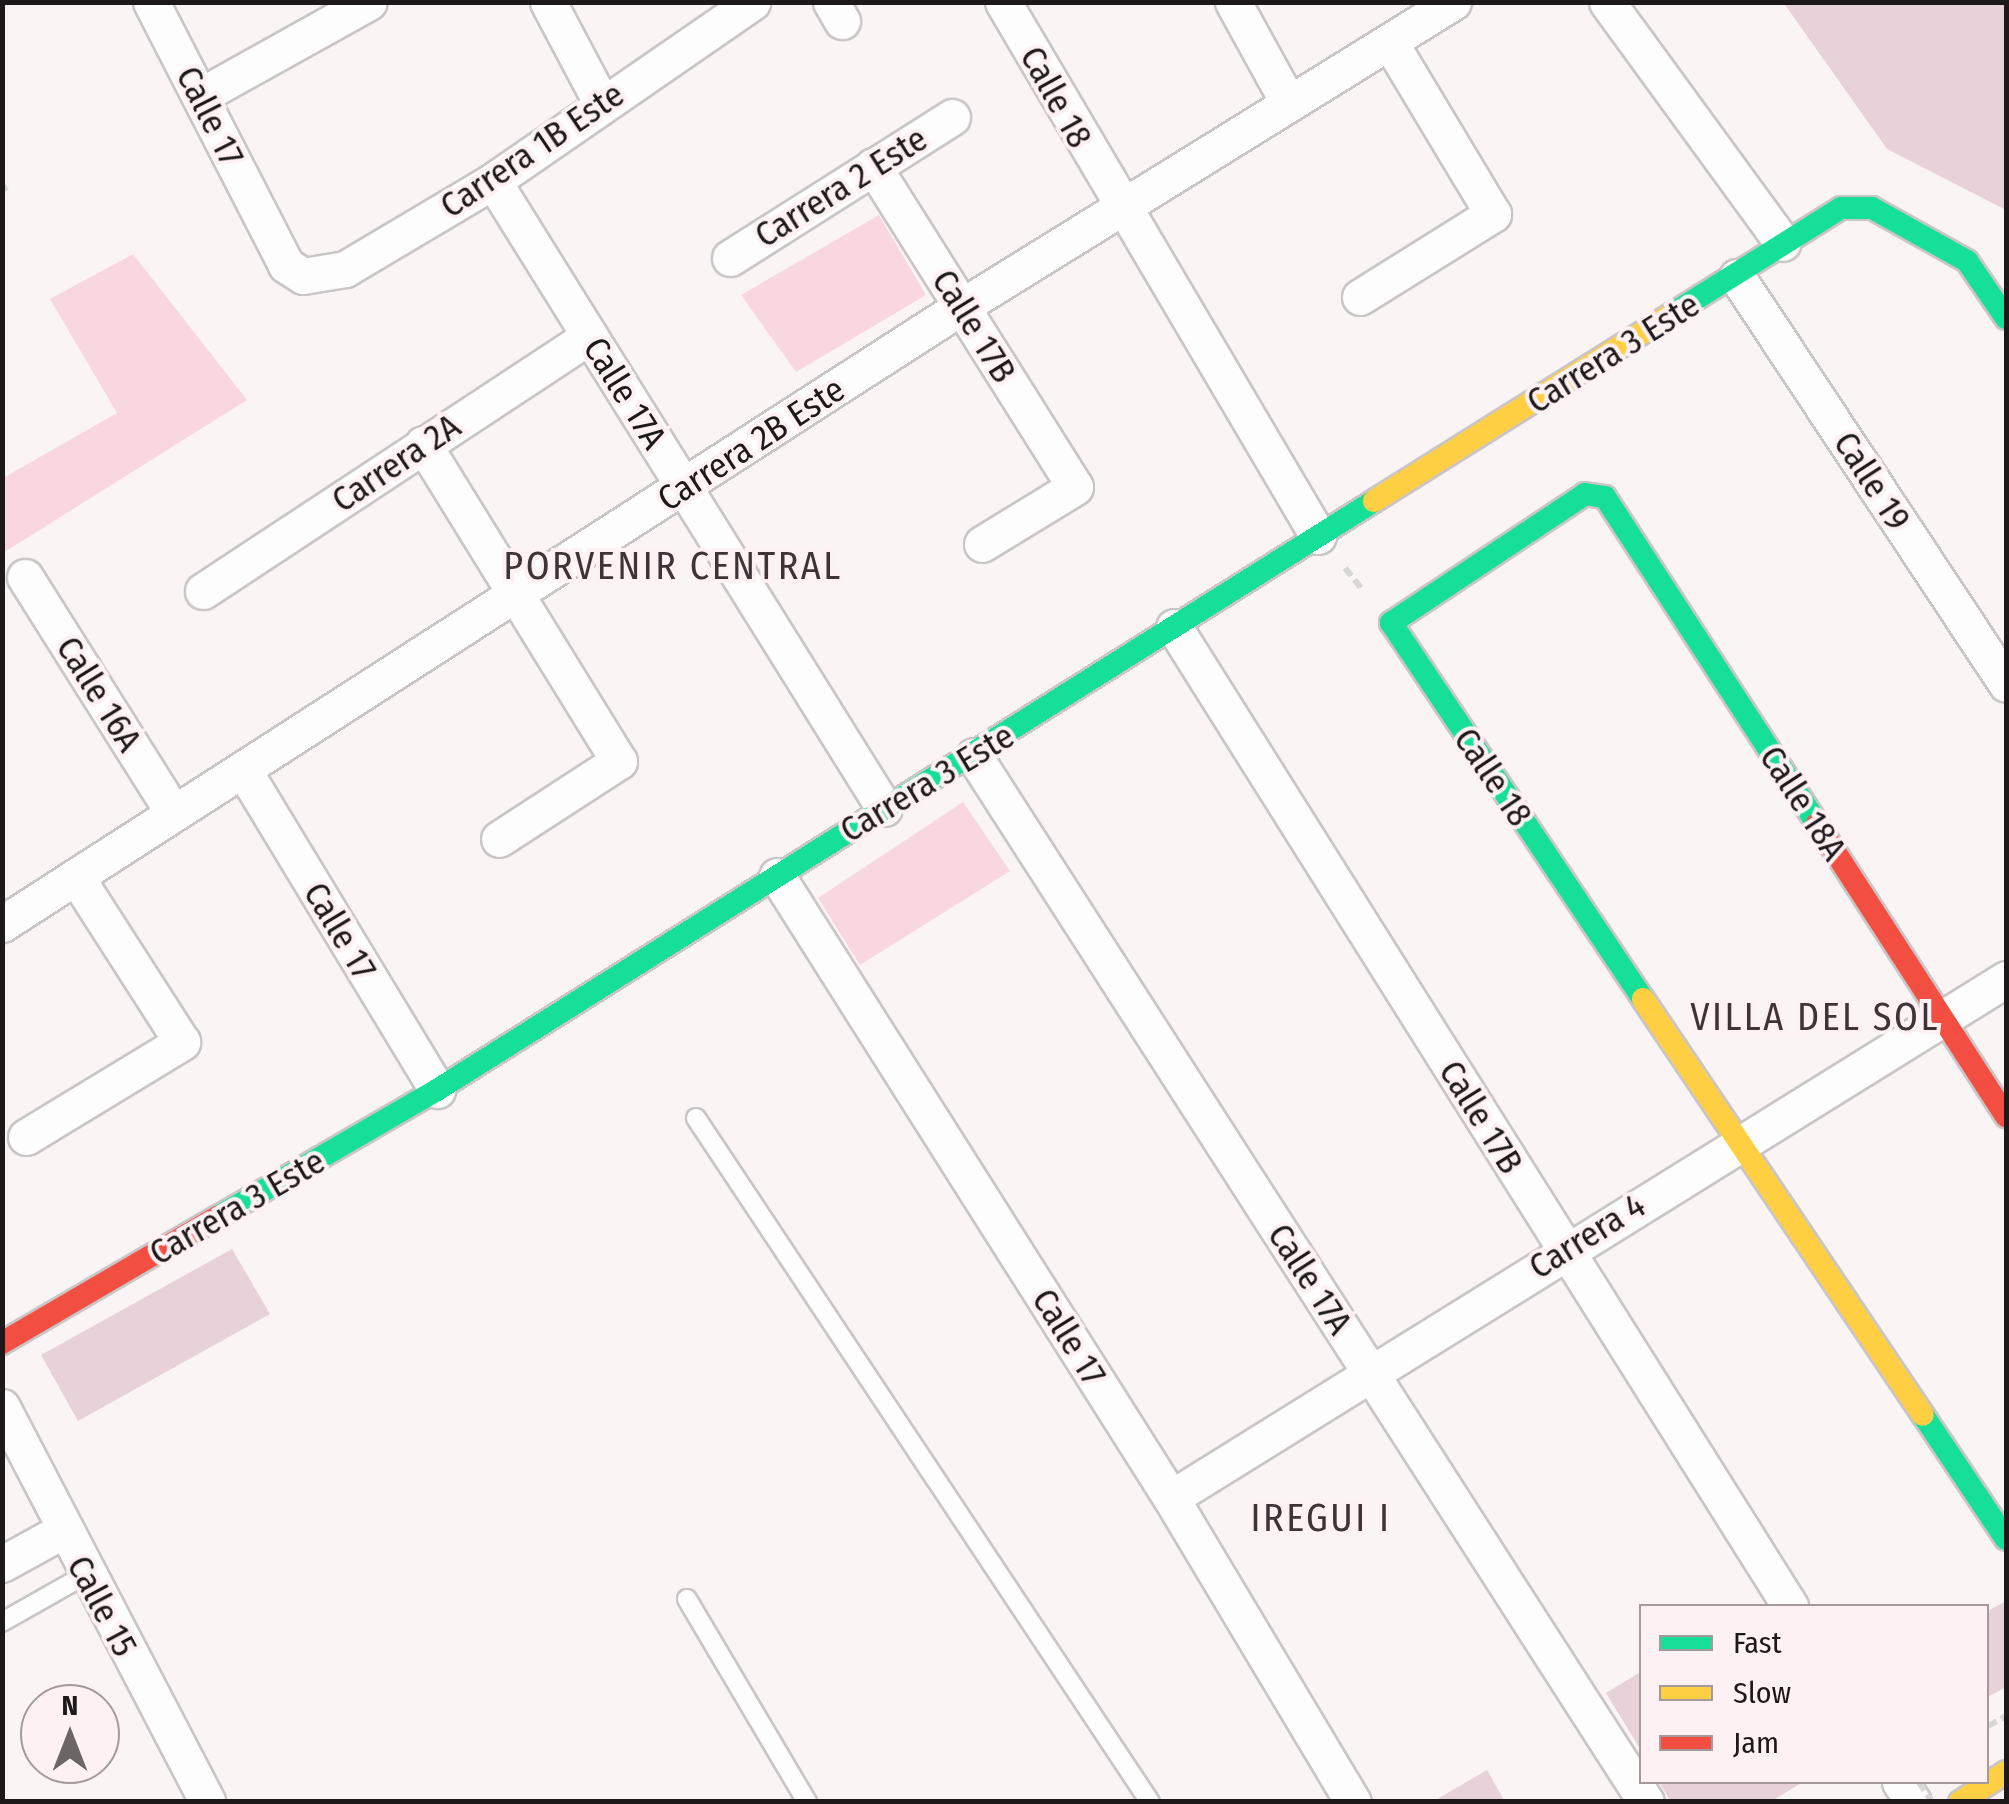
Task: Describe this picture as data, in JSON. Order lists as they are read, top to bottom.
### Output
{
  "streets": {
    "street": [
      "Calle 18",
      "Calle 17",
      "Carrera 1B Este",
      "Carrera 2 Este",
      "Calle 17B",
      "Carrera 3 Este",
      "Calle 17A",
      "Carrera 2B Este",
      "Carrera 2A",
      "Calle 19",
      "Calle 16A",
      "Calle 18A",
      "Carrera 4",
      "Calle 15"
    ]
  },
  "crossings": [
    ["Calle 18", "Carrera 3 Este"],
    ["Calle 18", "Carrera 2B Este"],
    ["Calle 18", "Calle 18A"],
    ["Calle 18", "Carrera 4"],
    ["Calle 17", "Carrera 1B Este"],
    ["Calle 17", "Carrera 3 Este"],
    ["Calle 17", "Carrera 2B Este"],
    ["Calle 17", "Carrera 4"],
    ["Carrera 1B Este", "Calle 17A"],
    ["Carrera 2 Este", "Calle 17B"],
    ["Calle 17B", "Carrera 3 Este"],
    ["Calle 17B", "Carrera 2B Este"],
    ["Calle 17B", "Carrera 4"],
    ["Carrera 3 Este", "Calle 17A"],
    ["Carrera 3 Este", "Calle 19"],
    ["Calle 17A", "Carrera 2B Este"],
    ["Calle 17A", "Carrera 2A"],
    ["Calle 17A", "Carrera 4"],
    ["Carrera 2B Este", "Calle 16A"],
    ["Calle 18A", "Carrera 4"]
  ],
  "districts": ["PORVENIR CENTRAL", "VILLA DEL SOL", "IREGUI I"],
  "legend": ["Fast", "Slow", "Jam"],
  "north": "top"
}
